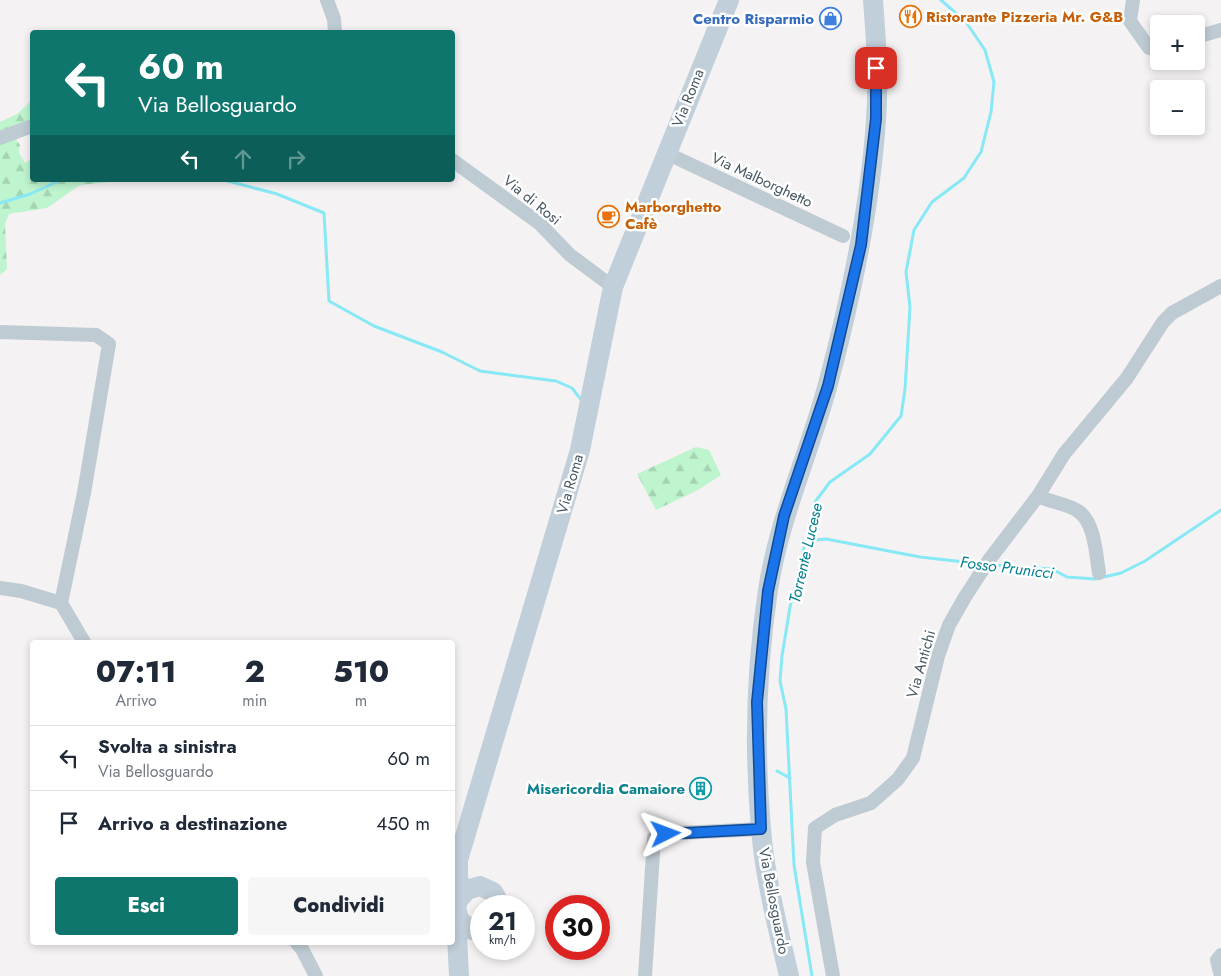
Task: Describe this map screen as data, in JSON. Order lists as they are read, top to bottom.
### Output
{
  "streets": {
    "street": [
      "Via Roma",
      "Via Malborghetto",
      "Via di Rosi",
      "Via Antichi",
      "Via Bellosguardo"
    ]
  },
  "crossings": [
    ["Via Roma", "Via Malborghetto"],
    ["Via Roma", "Via di Rosi"]
  ],
  "water": ["Torrente Lucese", "Fosso Prunicci"],
  "places": {
    "restaurant": ["Ristorante Pizzeria Mr. G&B"],
    "shop": ["Centro Risparmio"],
    "cafe": ["Marborghetto Cafè"],
    "building": ["Misericordia Camaiore"]
  },
  "page": {
    "map_buttons": ["+", "−"],
    "turn": ["60 m", "Via Bellosguardo"],
    "eta": [
      "07:11",
      "Arrivo",
      "2",
      "min",
      "510",
      "m"
    ],
    "list": [
      {
        "name": "Svolta a sinistra",
        "note": "Via Bellosguardo",
        "value": "60 m"
      },
      {
        "name": "Arrivo a destinazione",
        "value": "450 m"
      }
    ],
    "buttons": ["Esci", "Condividi"],
    "speed": "21 km/h",
    "limit": "30"
  }
}
